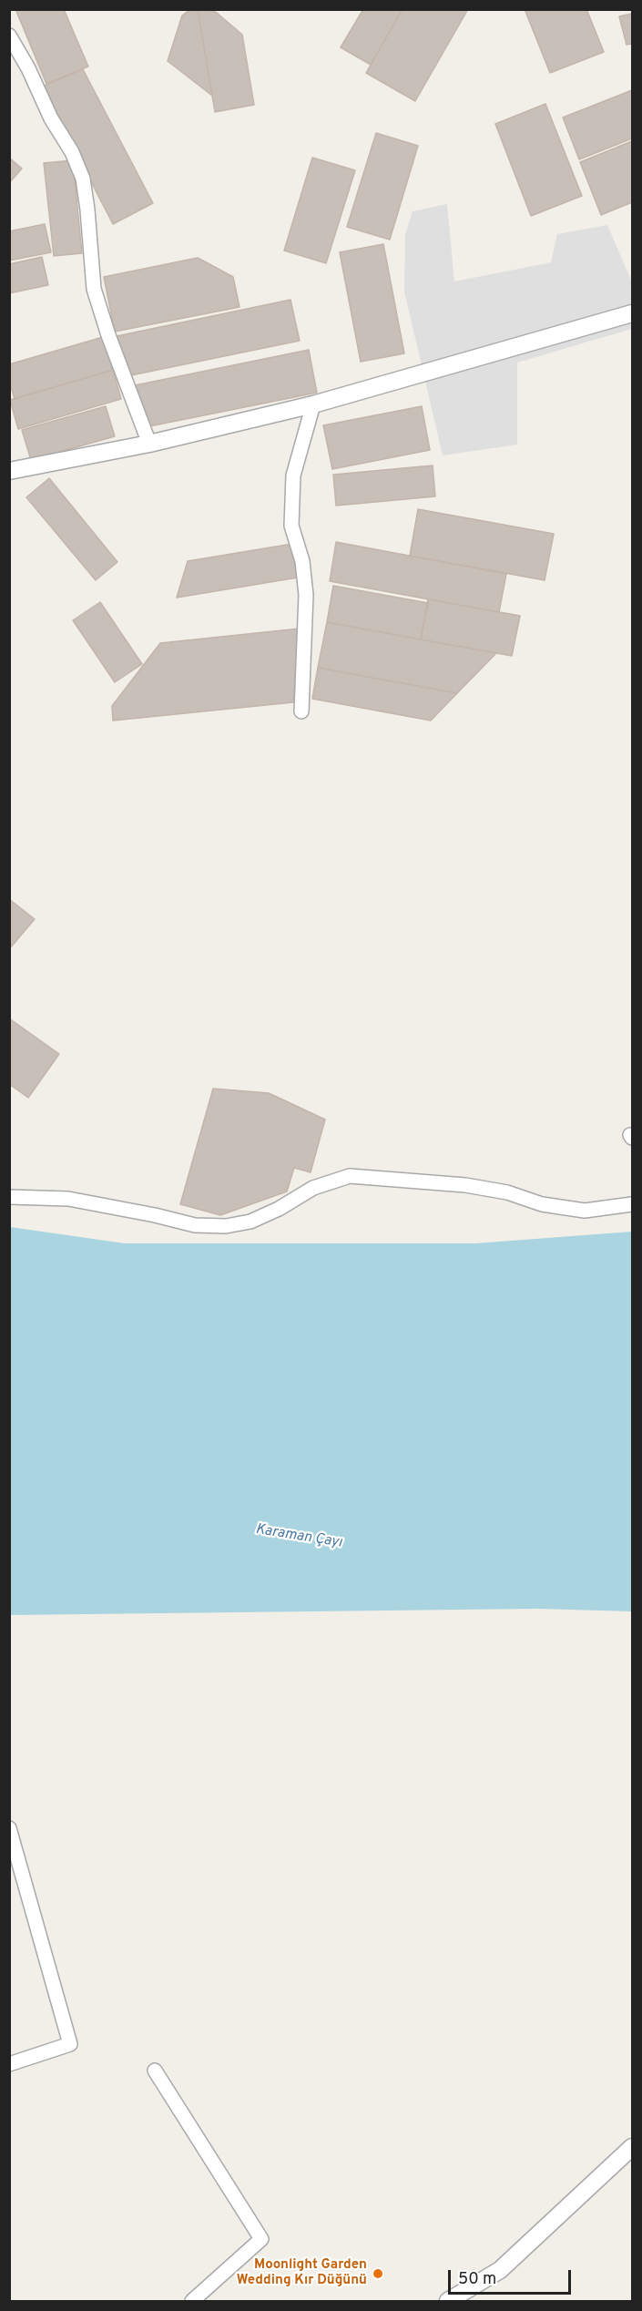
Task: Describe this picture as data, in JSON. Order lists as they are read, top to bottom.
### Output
{
  "water": ["Karaman Çayı"],
  "places": ["Moonlight Garden Wedding Kır Düğünü"],
  "scale_bar": "50 m"
}
